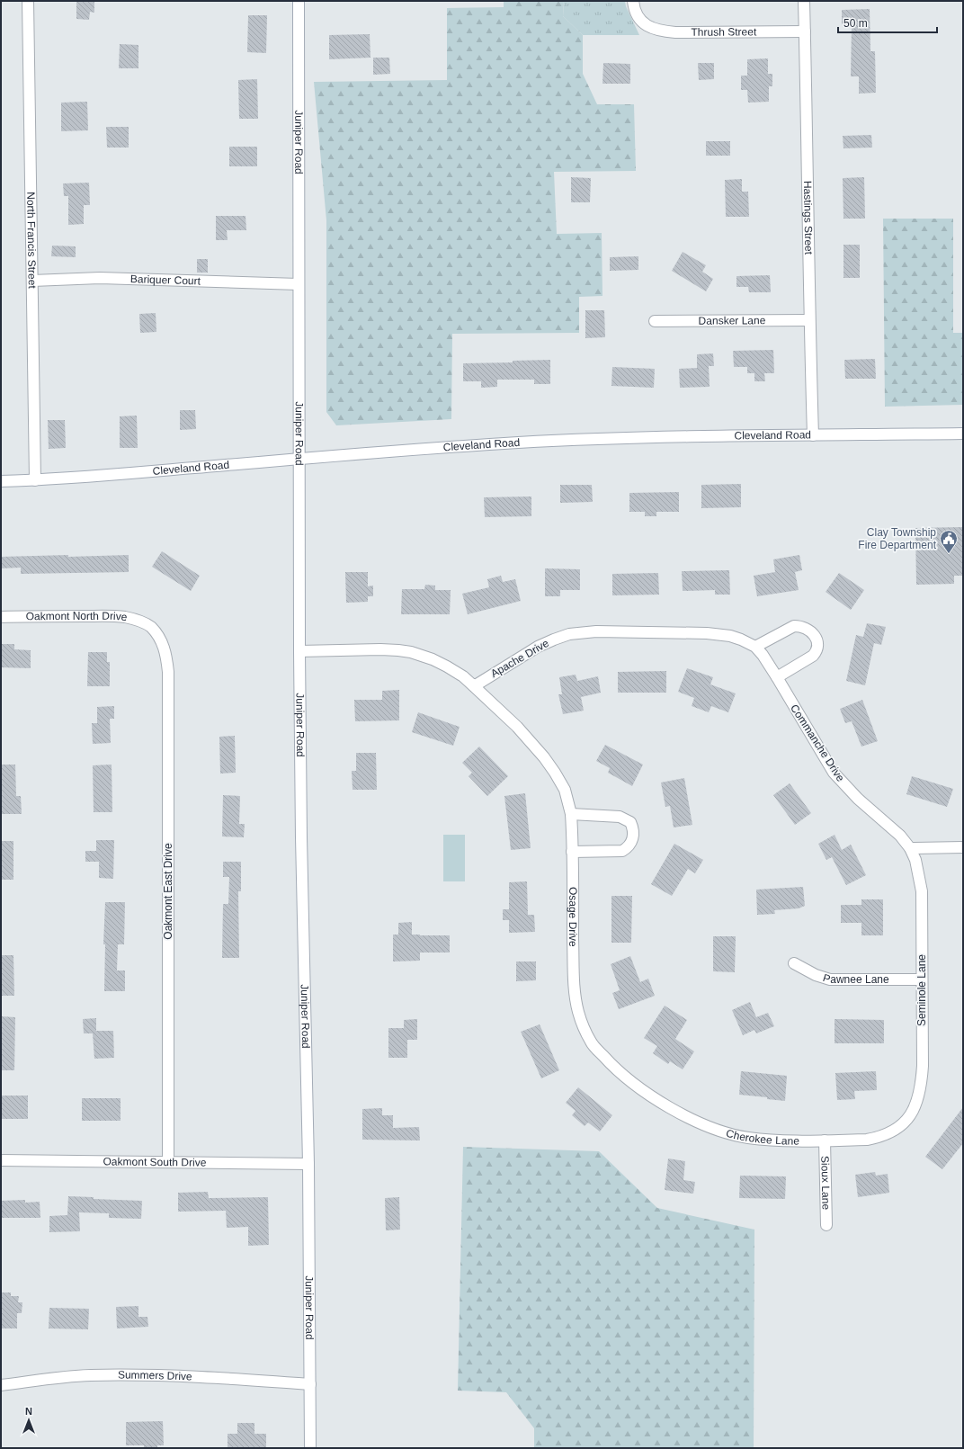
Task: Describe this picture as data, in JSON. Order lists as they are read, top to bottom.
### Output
{
  "streets": {
    "street": [
      "Thrush Street",
      "Juniper Road",
      "Hastings Street",
      "North Francis Street",
      "Bariquer Court",
      "Dansker Lane",
      "Cleveland Road",
      "Oakmont North Drive",
      "Apache Drive",
      "Commanche Drive",
      "Oakmont East Drive",
      "Osage Drive",
      "Pawnee Lane",
      "Seminole Lane",
      "Cherokee Lane",
      "Oakmont South Drive",
      "Sioux Lane",
      "Summers Drive"
    ]
  },
  "crossings": [
    ["Thrush Street", "Hastings Street"],
    ["Juniper Road", "Bariquer Court"],
    ["Juniper Road", "Cleveland Road"],
    ["Juniper Road", "Oakmont South Drive"],
    ["Juniper Road", "Summers Drive"],
    ["Hastings Street", "Dansker Lane"],
    ["Hastings Street", "Cleveland Road"],
    ["North Francis Street", "Bariquer Court"],
    ["North Francis Street", "Cleveland Road"],
    ["Oakmont North Drive", "Oakmont East Drive"],
    ["Apache Drive", "Commanche Drive"],
    ["Apache Drive", "Osage Drive"],
    ["Commanche Drive", "Seminole Lane"],
    ["Oakmont East Drive", "Oakmont South Drive"],
    ["Osage Drive", "Cherokee Lane"],
    ["Pawnee Lane", "Seminole Lane"],
    ["Seminole Lane", "Cherokee Lane"],
    ["Cherokee Lane", "Sioux Lane"]
  ],
  "places": {
    "public building": ["Clay Township Fire Department"]
  },
  "scale_bar": "50 m",
  "north": "top"
}
